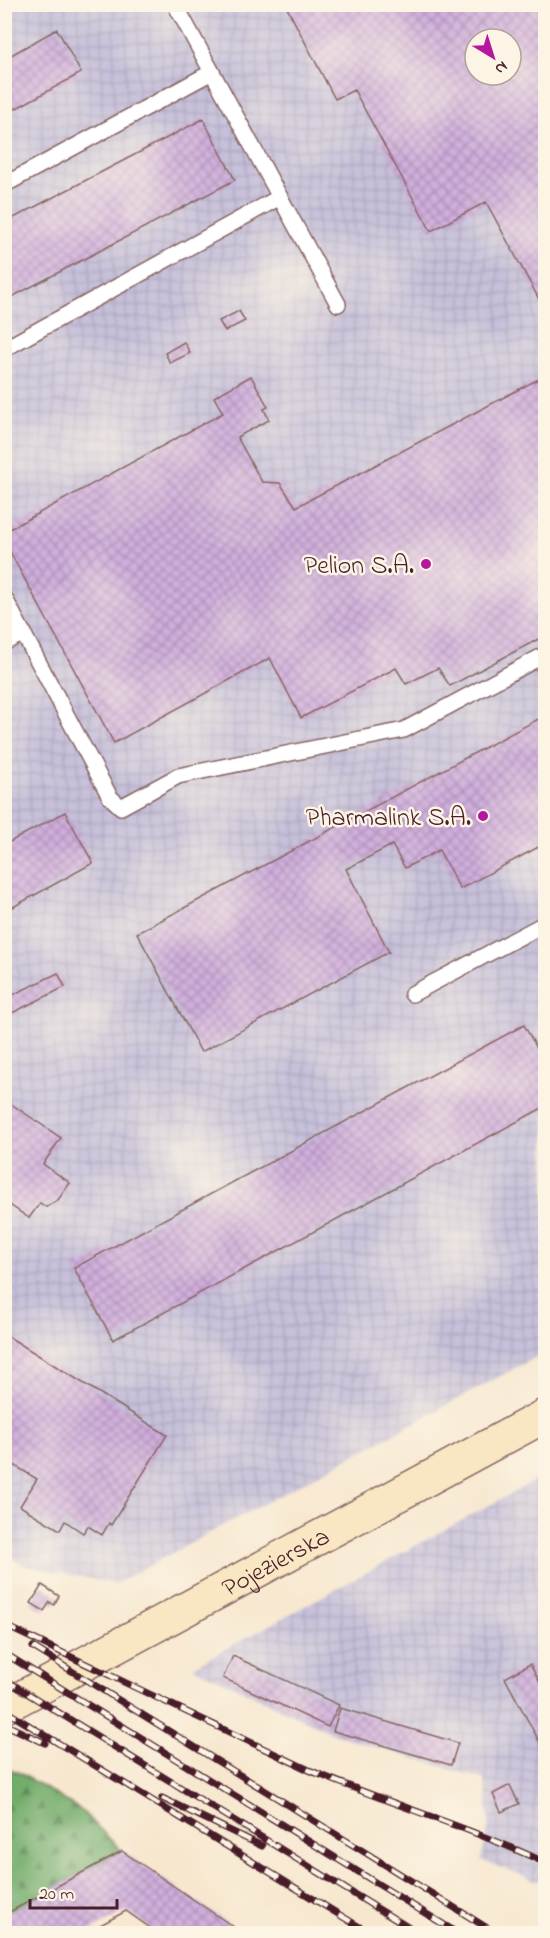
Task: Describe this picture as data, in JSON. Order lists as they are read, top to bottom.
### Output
{
  "streets": {
    "street": ["Pojezierska"]
  },
  "places": ["Pelion S.A.", "Pharmalink S.A."],
  "scale_bar": "20 m",
  "north": "bottom right"
}
